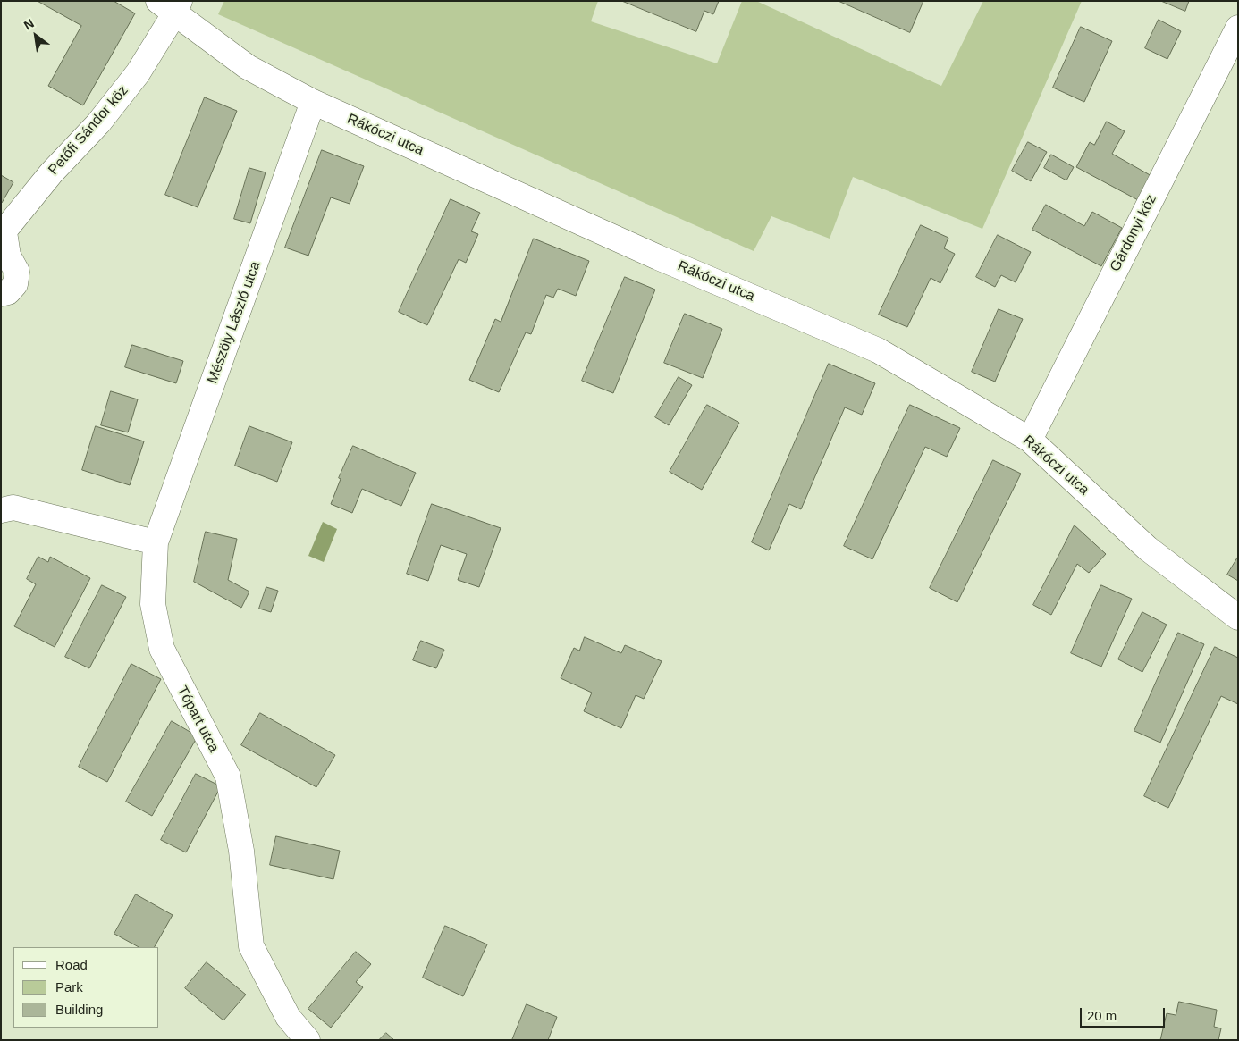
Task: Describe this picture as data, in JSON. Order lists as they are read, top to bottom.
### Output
{
  "streets": {
    "street": [
      "Petőfi Sándor köz",
      "Rákóczi utca",
      "Gárdonyi köz",
      "Mészöly László utca",
      "Tópart utca"
    ]
  },
  "crossings": [
    ["Petőfi Sándor köz", "Rákóczi utca"],
    ["Rákóczi utca", "Gárdonyi köz"],
    ["Rákóczi utca", "Mészöly László utca"],
    ["Mészöly László utca", "Tópart utca"]
  ],
  "legend": ["Road", "Park", "Building"],
  "scale_bar": "20 m",
  "north": "top left"
}
